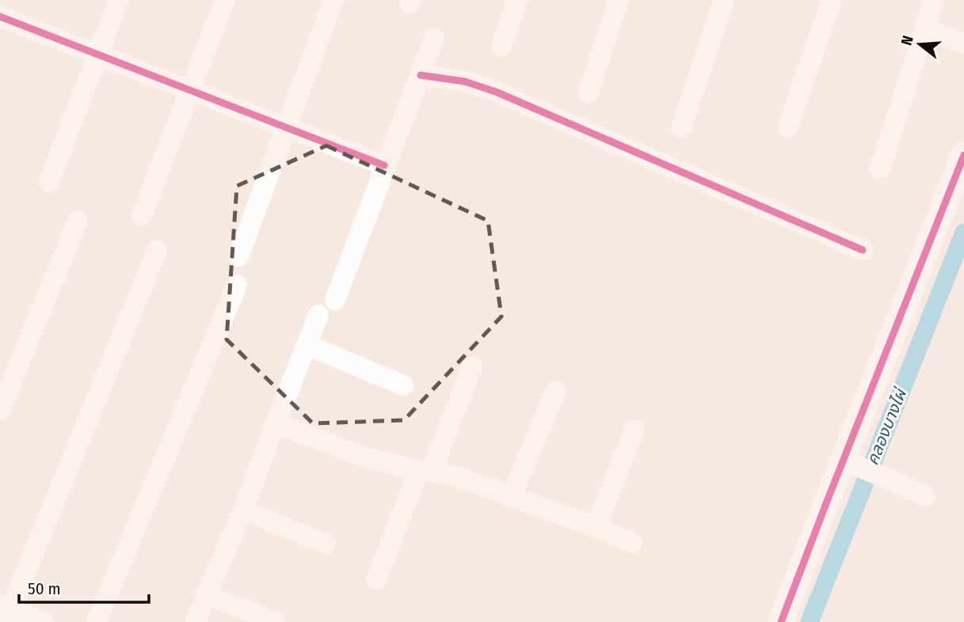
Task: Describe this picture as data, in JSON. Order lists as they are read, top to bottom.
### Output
{
  "water": ["คลองบางไผ่"],
  "scale_bar": "50 m",
  "north": "left"
}
